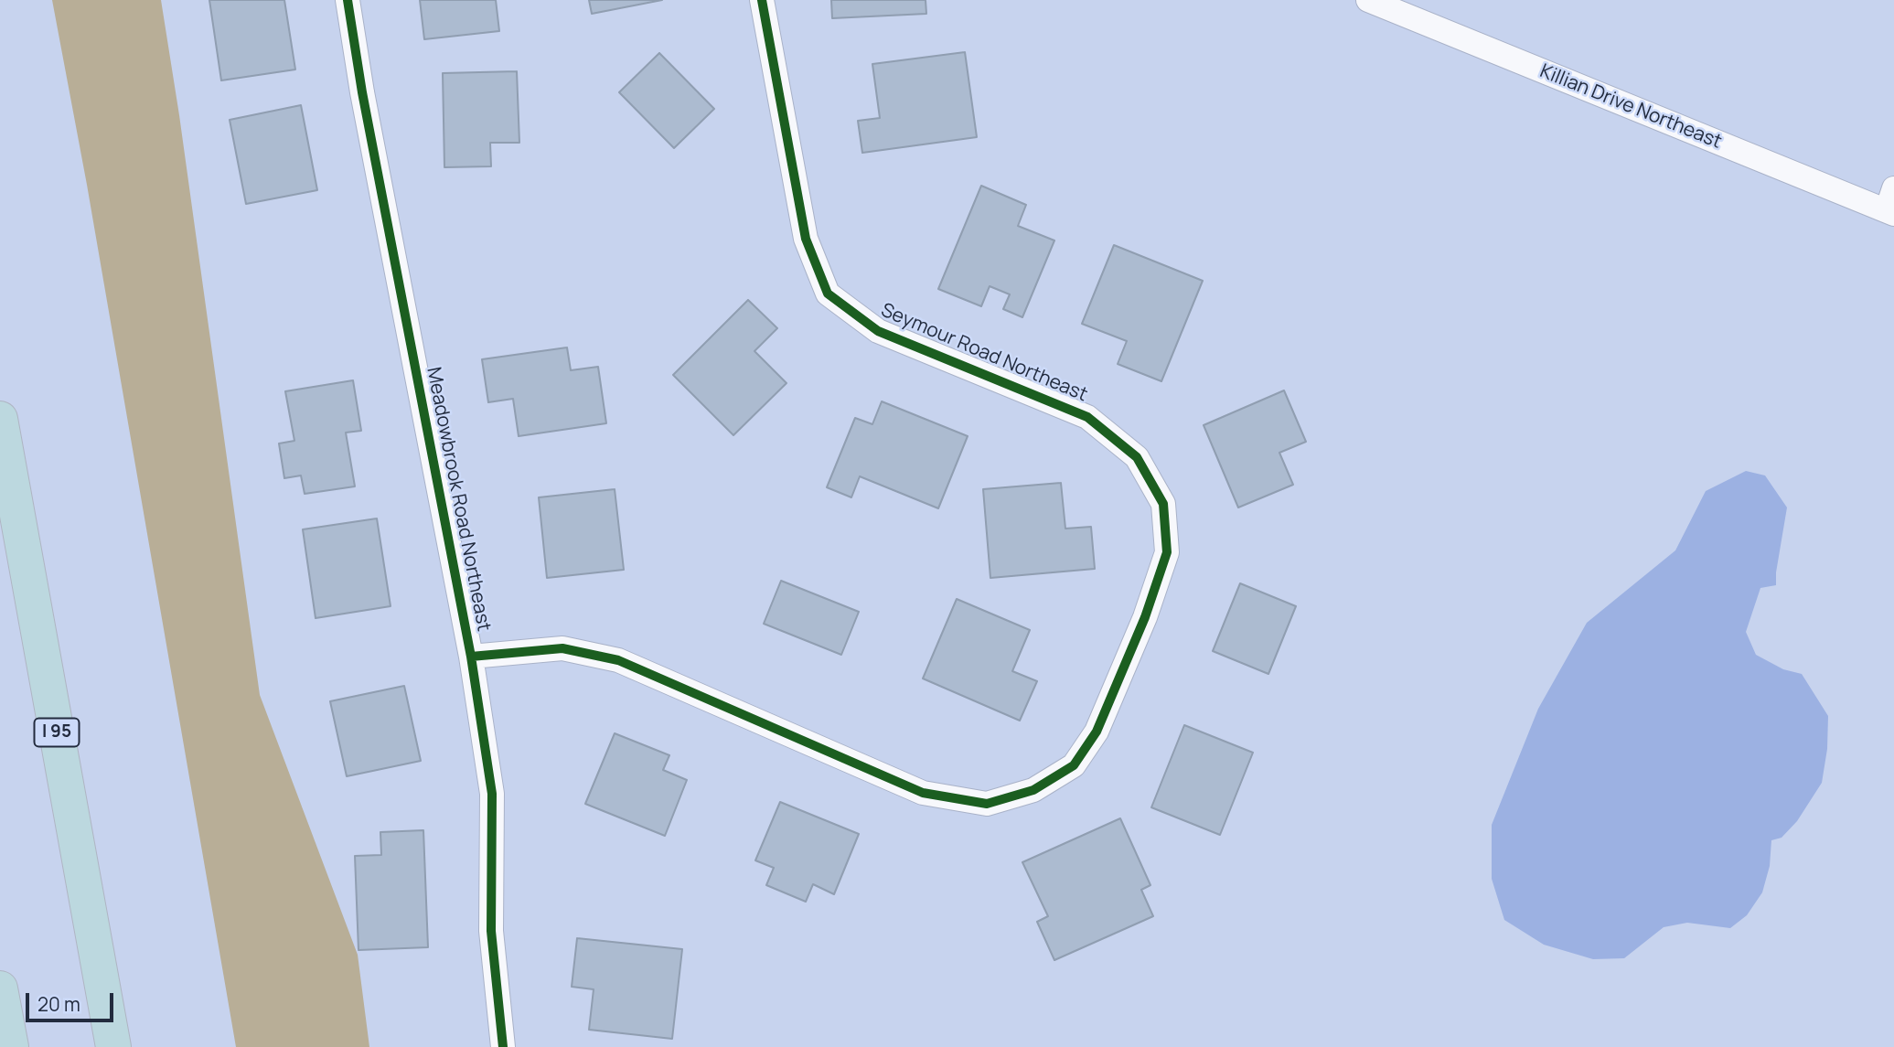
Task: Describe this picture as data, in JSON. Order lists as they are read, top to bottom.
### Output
{
  "streets": {
    "highway": ["I 95"],
    "street": ["Killian Drive Northeast", "Seymour Road Northeast", "Meadowbrook Road Northeast"]
  },
  "crossings": [
    ["Seymour Road Northeast", "Meadowbrook Road Northeast"]
  ],
  "scale_bar": "20 m"
}
